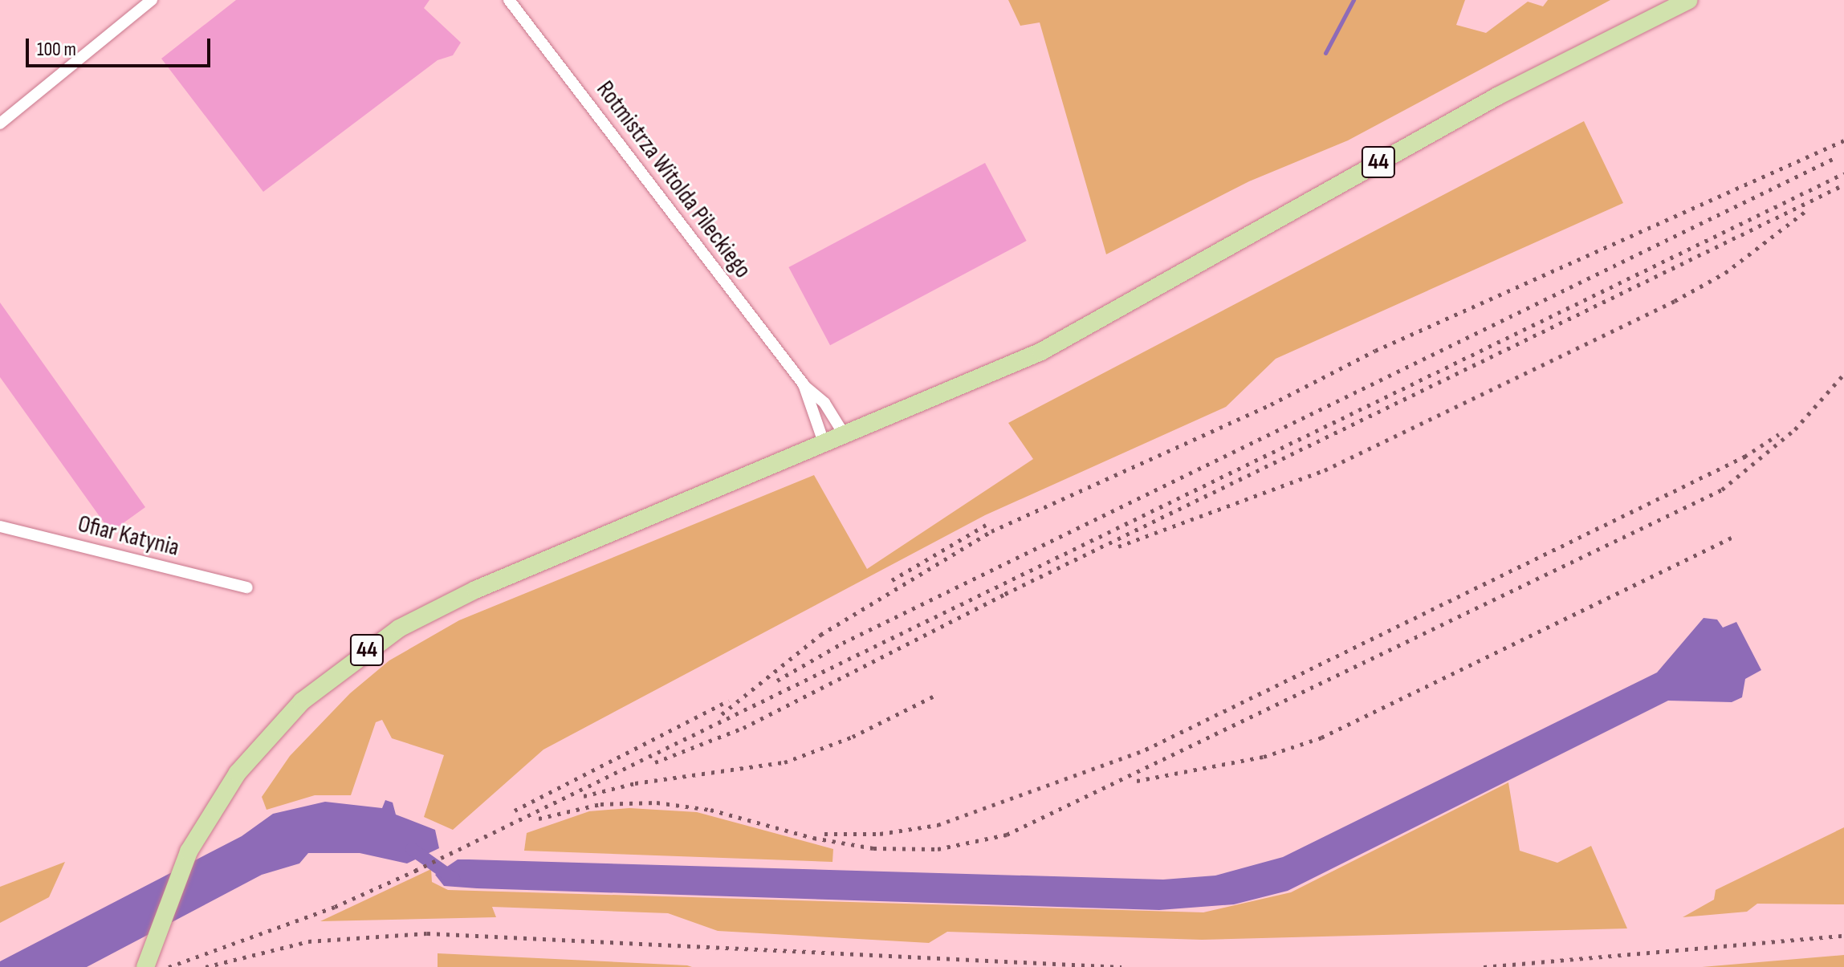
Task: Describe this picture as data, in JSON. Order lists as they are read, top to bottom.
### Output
{
  "streets": {
    "main road": ["44"],
    "street": ["Rotmistrza Witolda Pileckiego", "Ofiar Katynia"]
  },
  "crossings": [
    ["44", "Rotmistrza Witolda Pileckiego"]
  ],
  "scale_bar": "100 m"
}
